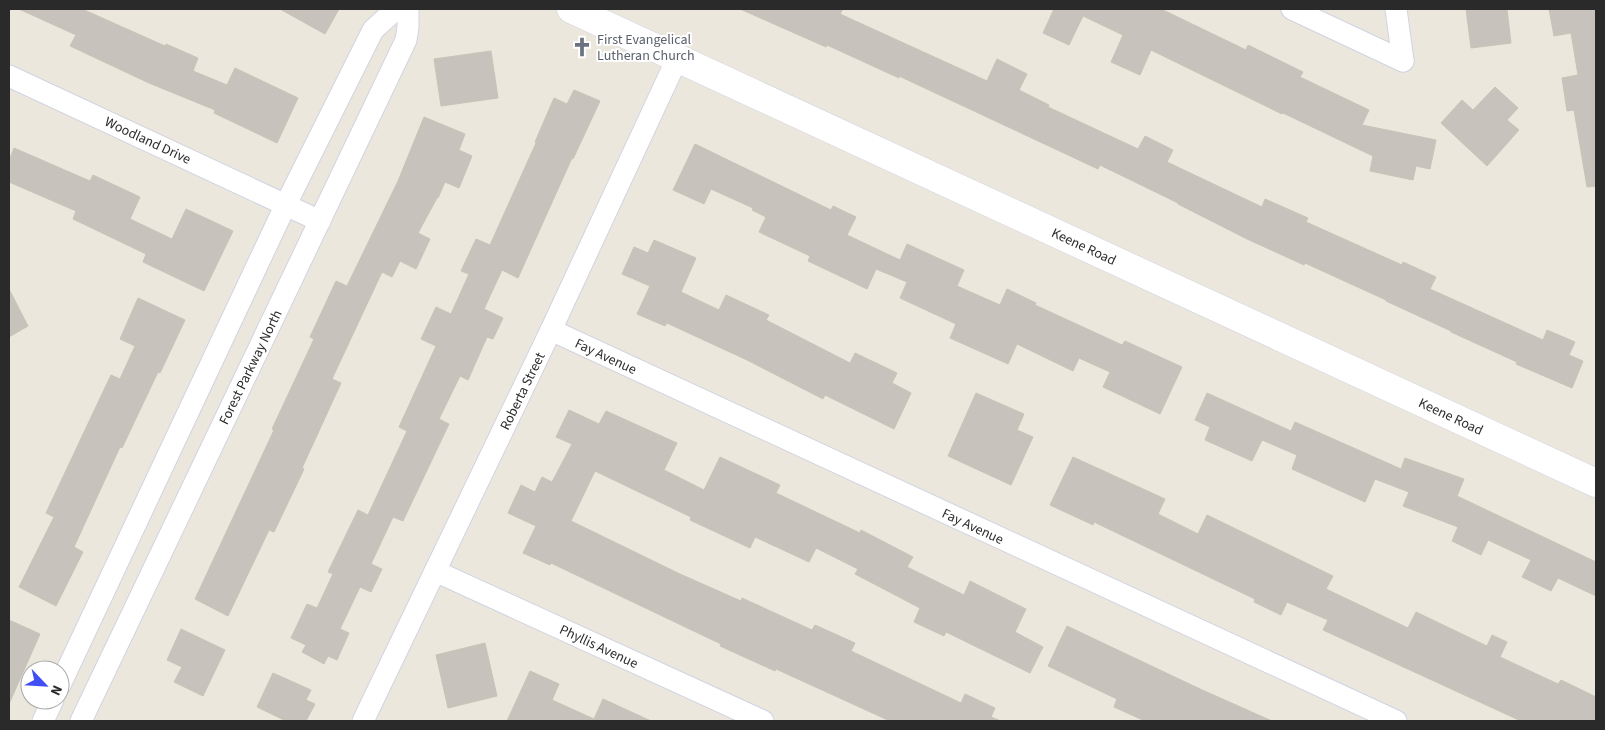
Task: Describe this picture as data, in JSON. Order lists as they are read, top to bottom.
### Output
{
  "streets": {
    "main road": ["Keene Road"],
    "street": [
      "Woodland Drive",
      "Fay Avenue",
      "Forest Parkway North",
      "Roberta Street",
      "Phyllis Avenue"
    ]
  },
  "crossings": [
    ["Woodland Drive", "Forest Parkway North"],
    ["Keene Road", "Roberta Street"],
    ["Fay Avenue", "Roberta Street"],
    ["Roberta Street", "Phyllis Avenue"]
  ],
  "places": {
    "church": ["First Evangelical Lutheran Church"]
  },
  "north": "bottom right"
}
